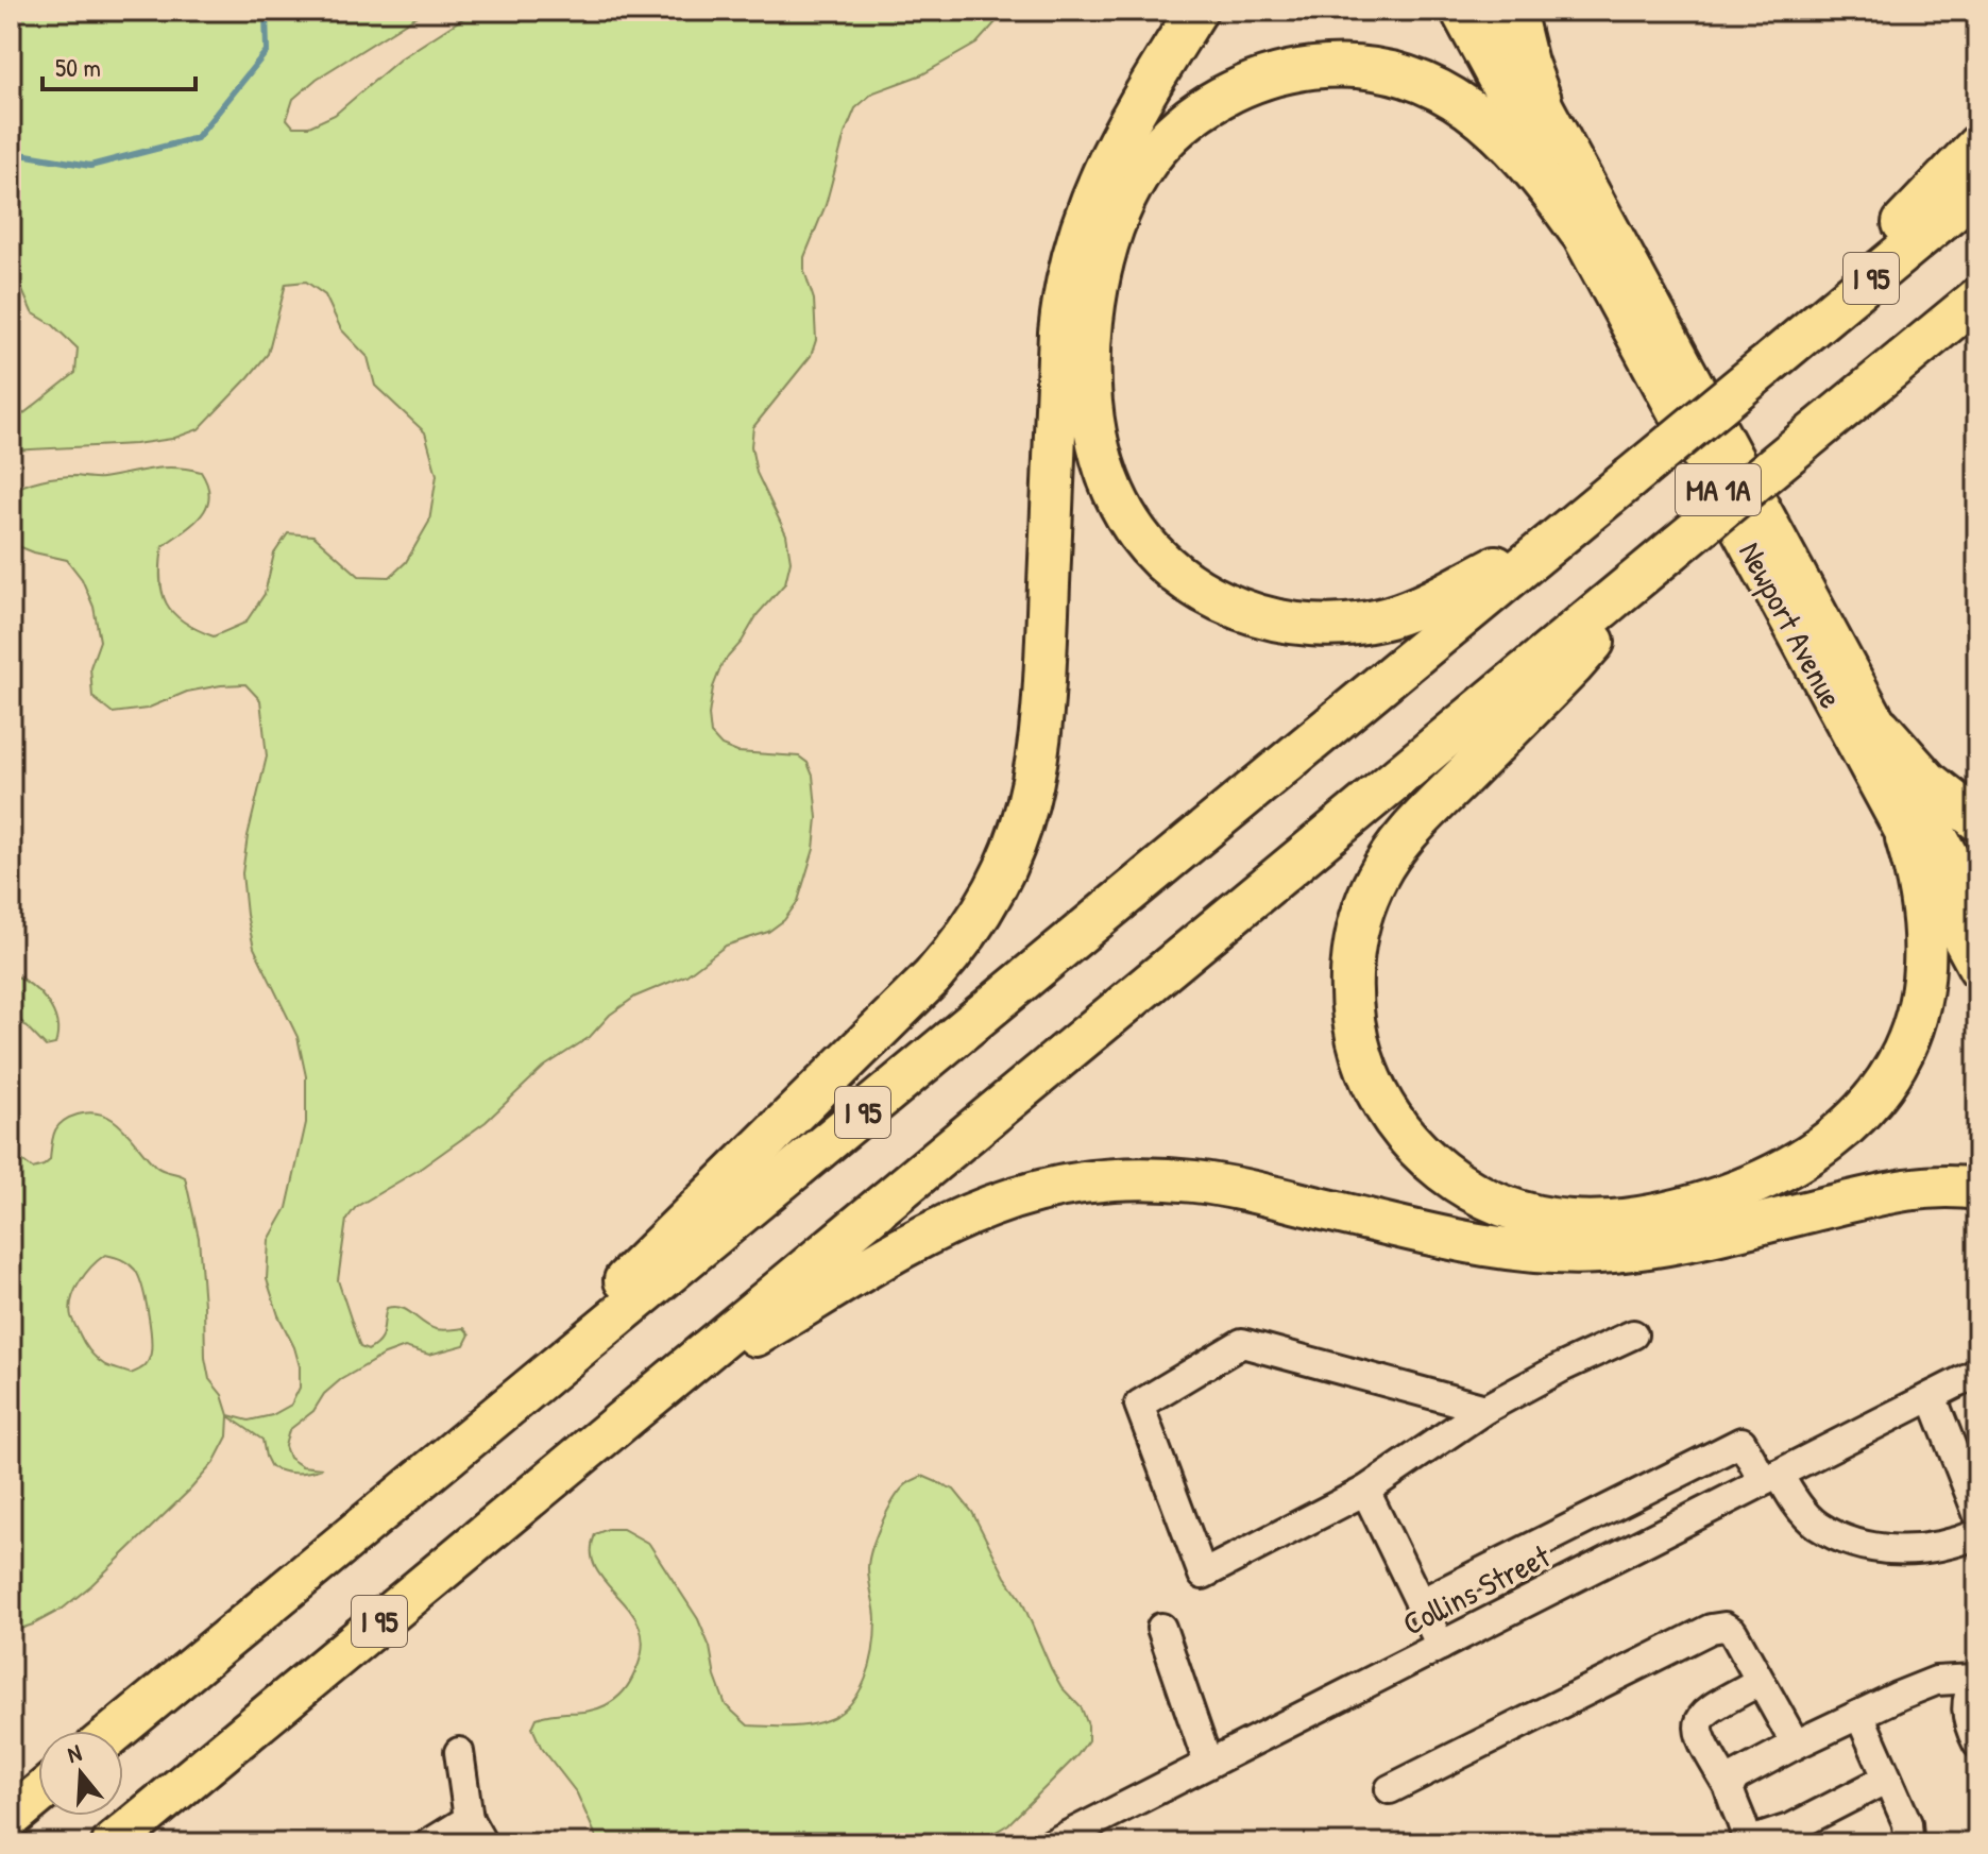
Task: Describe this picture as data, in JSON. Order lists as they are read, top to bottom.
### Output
{
  "streets": {
    "highway": ["I 95"],
    "main road": ["MA 1A", "Newport Avenue"],
    "street": ["Collins Street"]
  },
  "scale_bar": "50 m",
  "north": "top"
}
